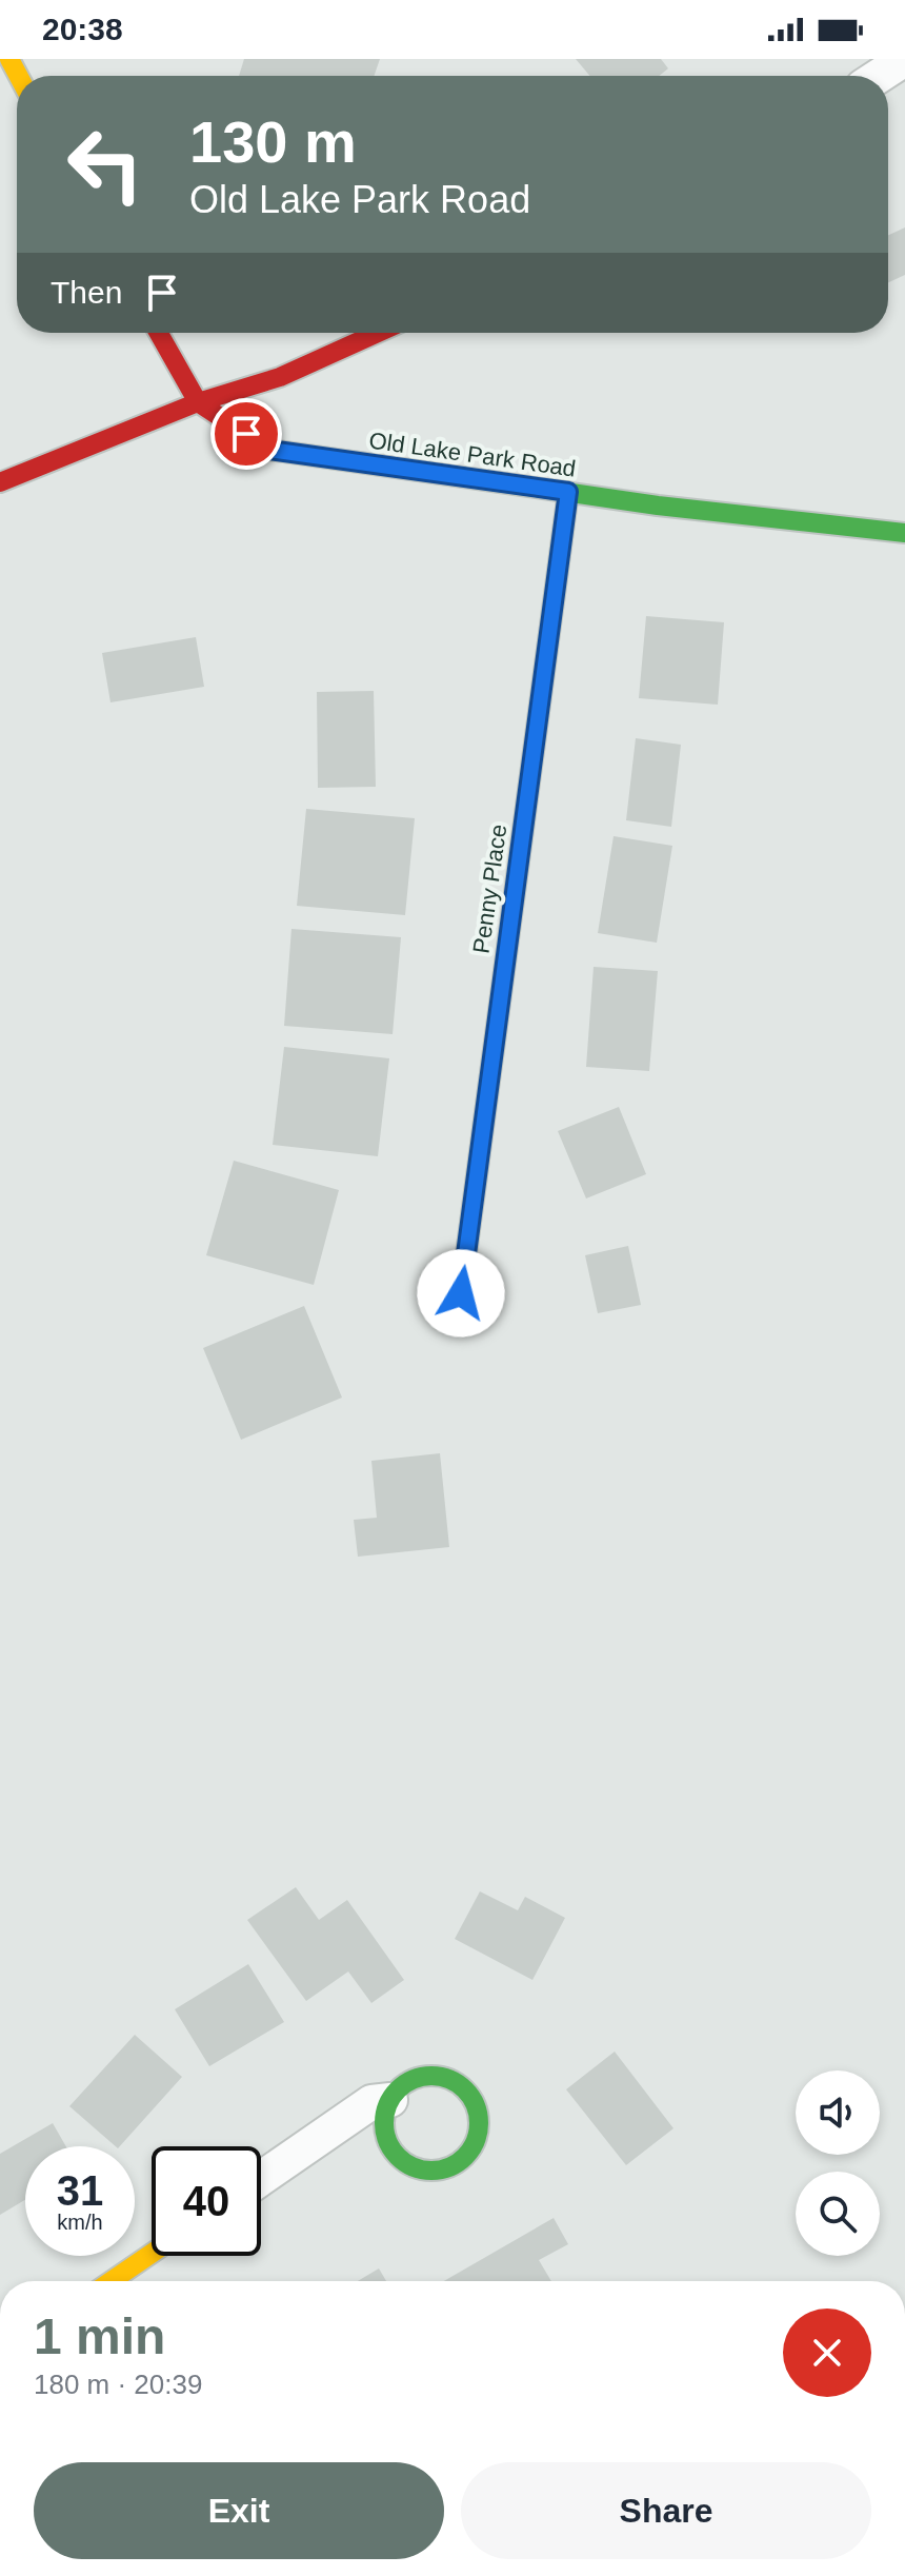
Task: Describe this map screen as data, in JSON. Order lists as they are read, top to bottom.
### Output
{
  "streets": {
    "street": ["Old Lake Park Road", "Penny Place"]
  },
  "crossings": [
    ["Old Lake Park Road", "Penny Place"]
  ],
  "page": {
    "status": "20:38",
    "turn": ["130 m", "Old Lake Park Road"],
    "then": "Then",
    "speed": "31 km/h",
    "limit": "40",
    "heading": ["1 min", "180 m · 20:39"],
    "buttons": ["Exit", "Share"]
  }
}
